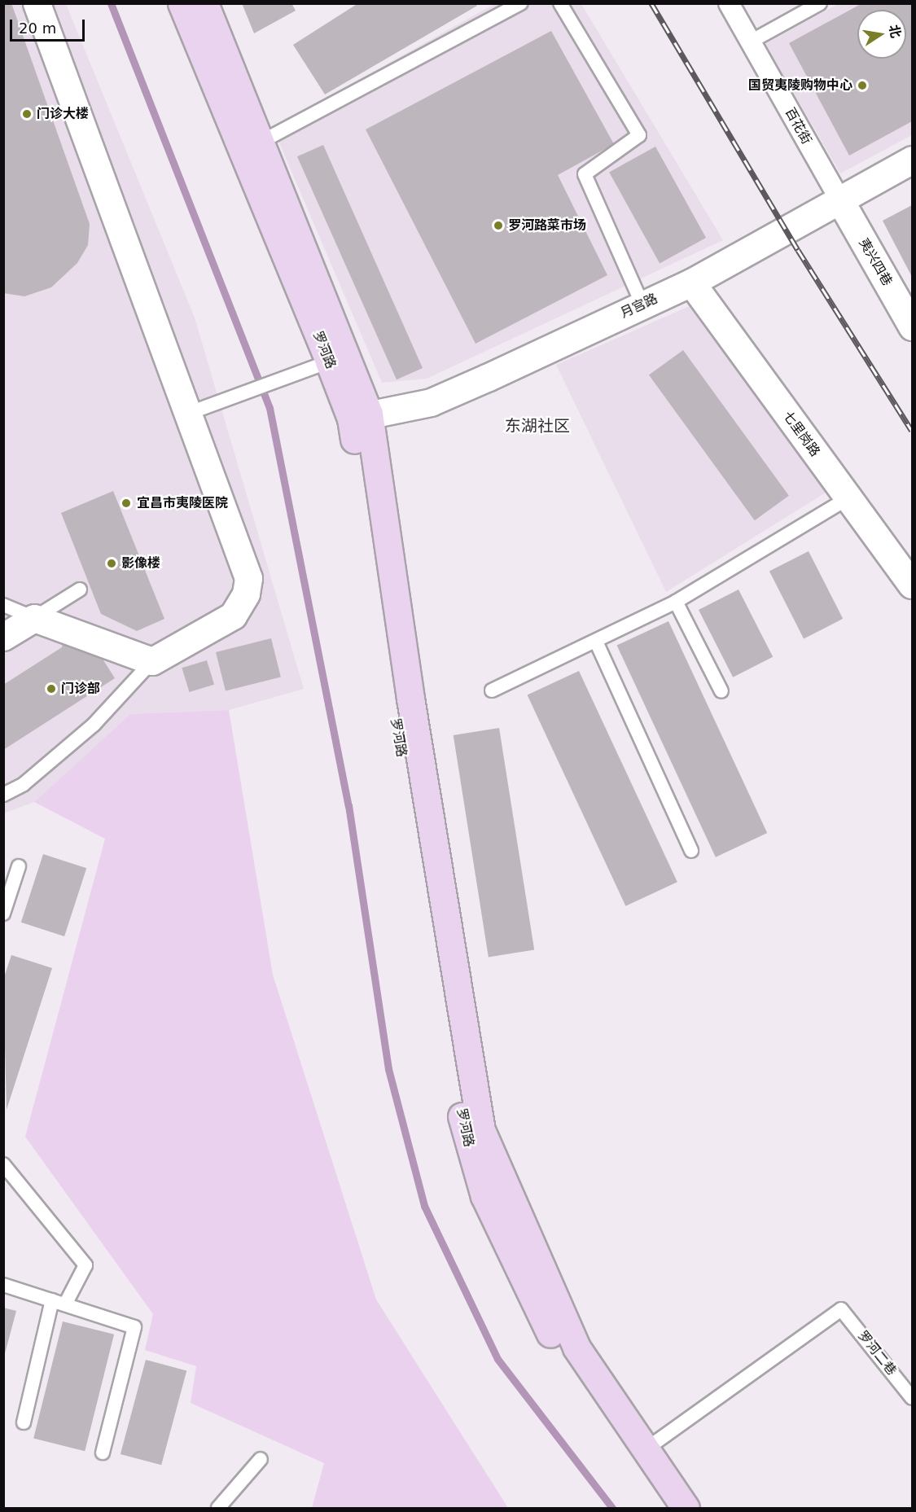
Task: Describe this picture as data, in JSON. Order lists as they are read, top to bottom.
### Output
{
  "streets": {
    "main road": ["罗河路"],
    "street": [
      "百花街",
      "夷兴四巷",
      "月宫路",
      "七里岗路"
    ],
    "lane": ["罗河二巷"]
  },
  "crossings": [
    ["百花街", "夷兴四巷"],
    ["百花街", "月宫路"],
    ["夷兴四巷", "月宫路"],
    ["月宫路", "罗河路"],
    ["月宫路", "七里岗路"],
    ["罗河路", "罗河二巷"]
  ],
  "districts": ["东湖社区"],
  "places": [
    "国贸夷陵购物中心",
    "门诊大楼",
    "罗河路菜市场",
    "宜昌市夷陵医院",
    "影像楼",
    "门诊部"
  ],
  "scale_bar": "20 m",
  "north": "right"
}
